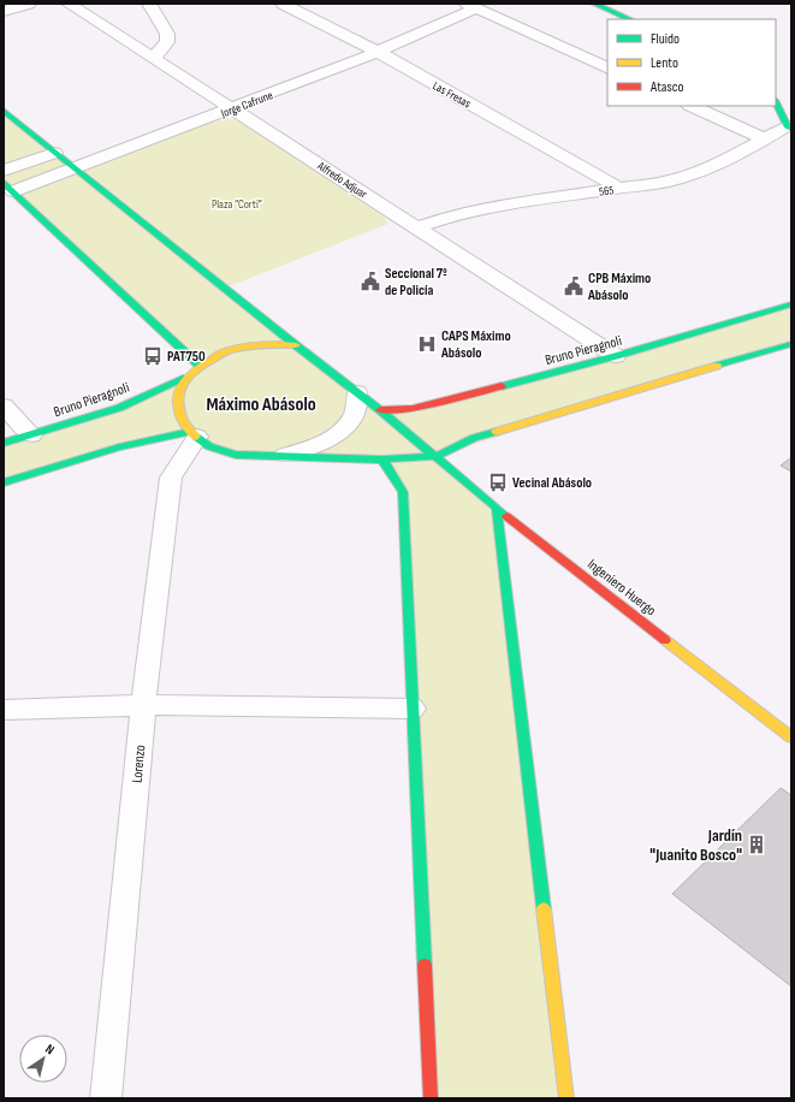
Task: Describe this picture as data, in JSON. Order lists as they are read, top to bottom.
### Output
{
  "streets": {
    "street": [
      "Las Fresas",
      "Jorge Cafrune",
      "Alfredo Adjuar",
      "565",
      "Bruno Pieragnoli",
      "Ingeniero Huergo",
      "Lorenzo"
    ]
  },
  "crossings": [
    ["Las Fresas", "Jorge Cafrune"],
    ["Las Fresas", "565"],
    ["Jorge Cafrune", "Alfredo Adjuar"],
    ["Alfredo Adjuar", "565"],
    ["Alfredo Adjuar", "Bruno Pieragnoli"],
    ["Bruno Pieragnoli", "Ingeniero Huergo"],
    ["Bruno Pieragnoli", "Lorenzo"],
    ["Ingeniero Huergo", "Lorenzo"]
  ],
  "districts": ["Máximo Abásolo"],
  "parks": ["Plaza “Corti”"],
  "places": {
    "public building": ["Seccional 7º de Policía", "CPB Máximo Abásolo"],
    "hospital": ["CAPS Máximo Abásolo"],
    "bus stop": ["PAT750", "Vecinal Abásolo"],
    "building": ["Jardín \"Juanito Bosco\""]
  },
  "legend": ["Fluido", "Lento", "Atasco"],
  "north": "top right"
}
